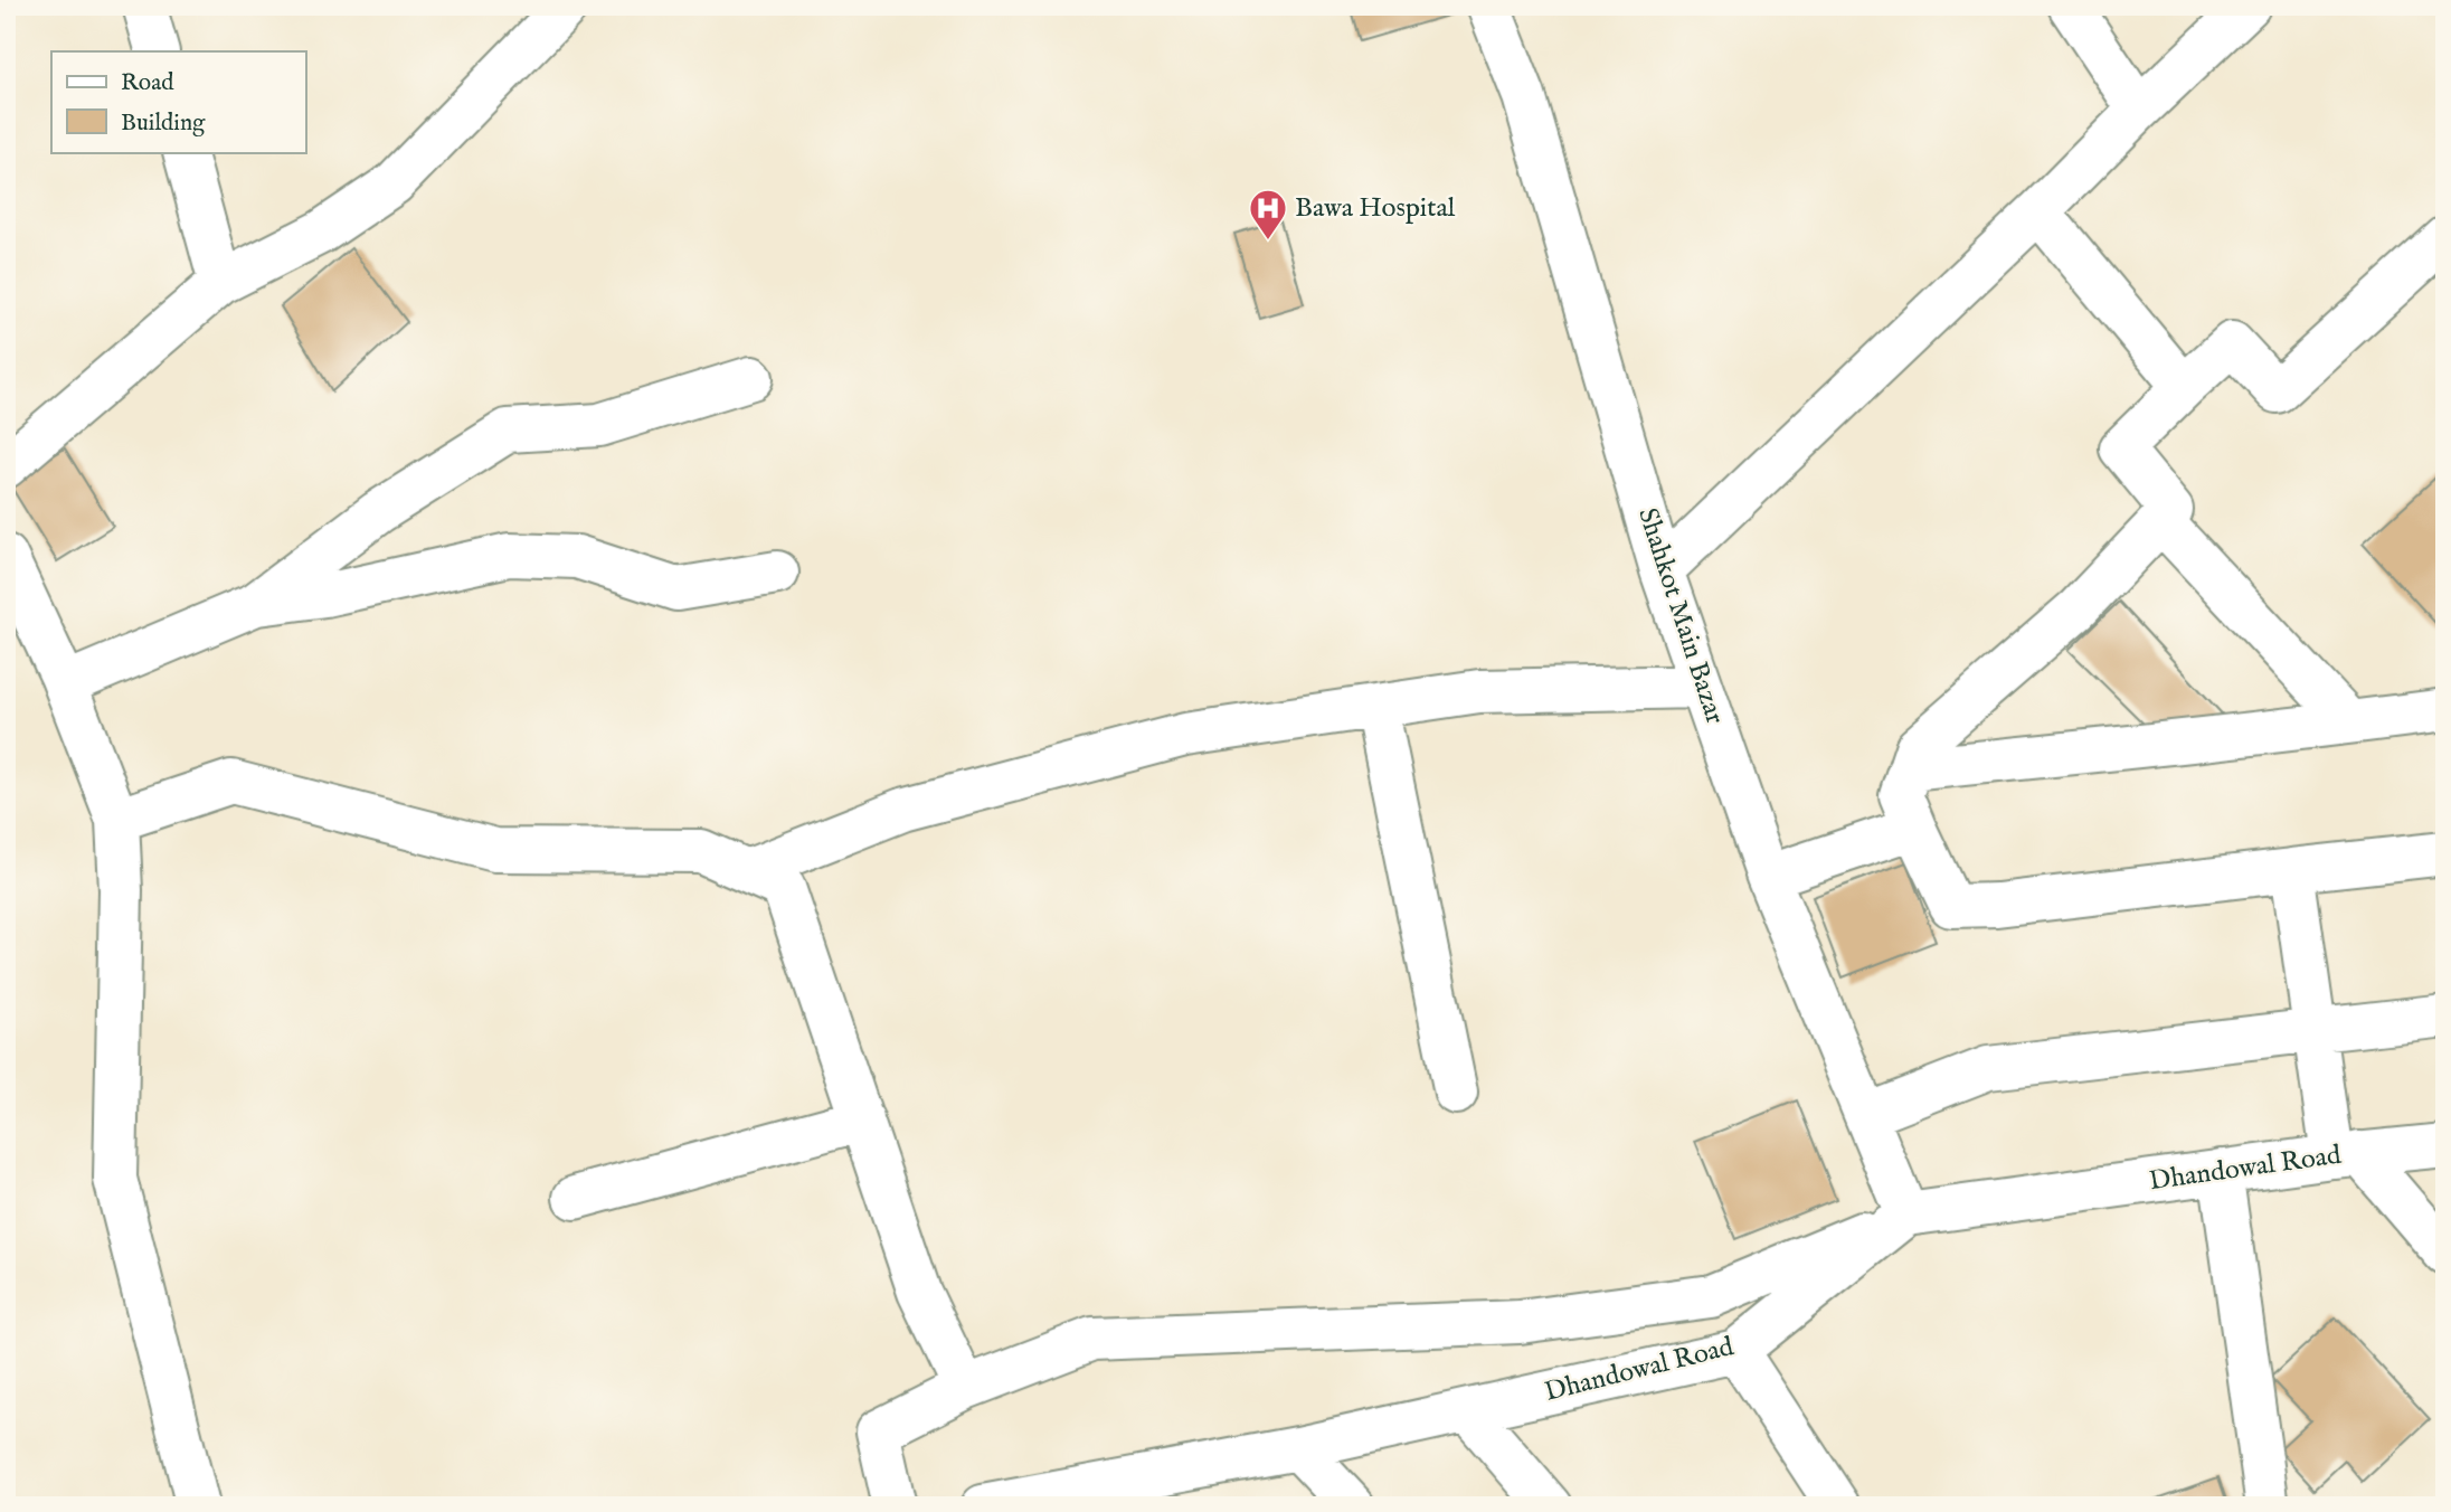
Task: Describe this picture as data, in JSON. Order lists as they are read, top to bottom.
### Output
{
  "streets": {
    "street": ["Shahkot Main Bazar", "Dhandowal Road"]
  },
  "crossings": [
    ["Shahkot Main Bazar", "Dhandowal Road"]
  ],
  "places": {
    "hospital": ["Bawa Hospital"]
  },
  "legend": ["Road", "Building"]
}
